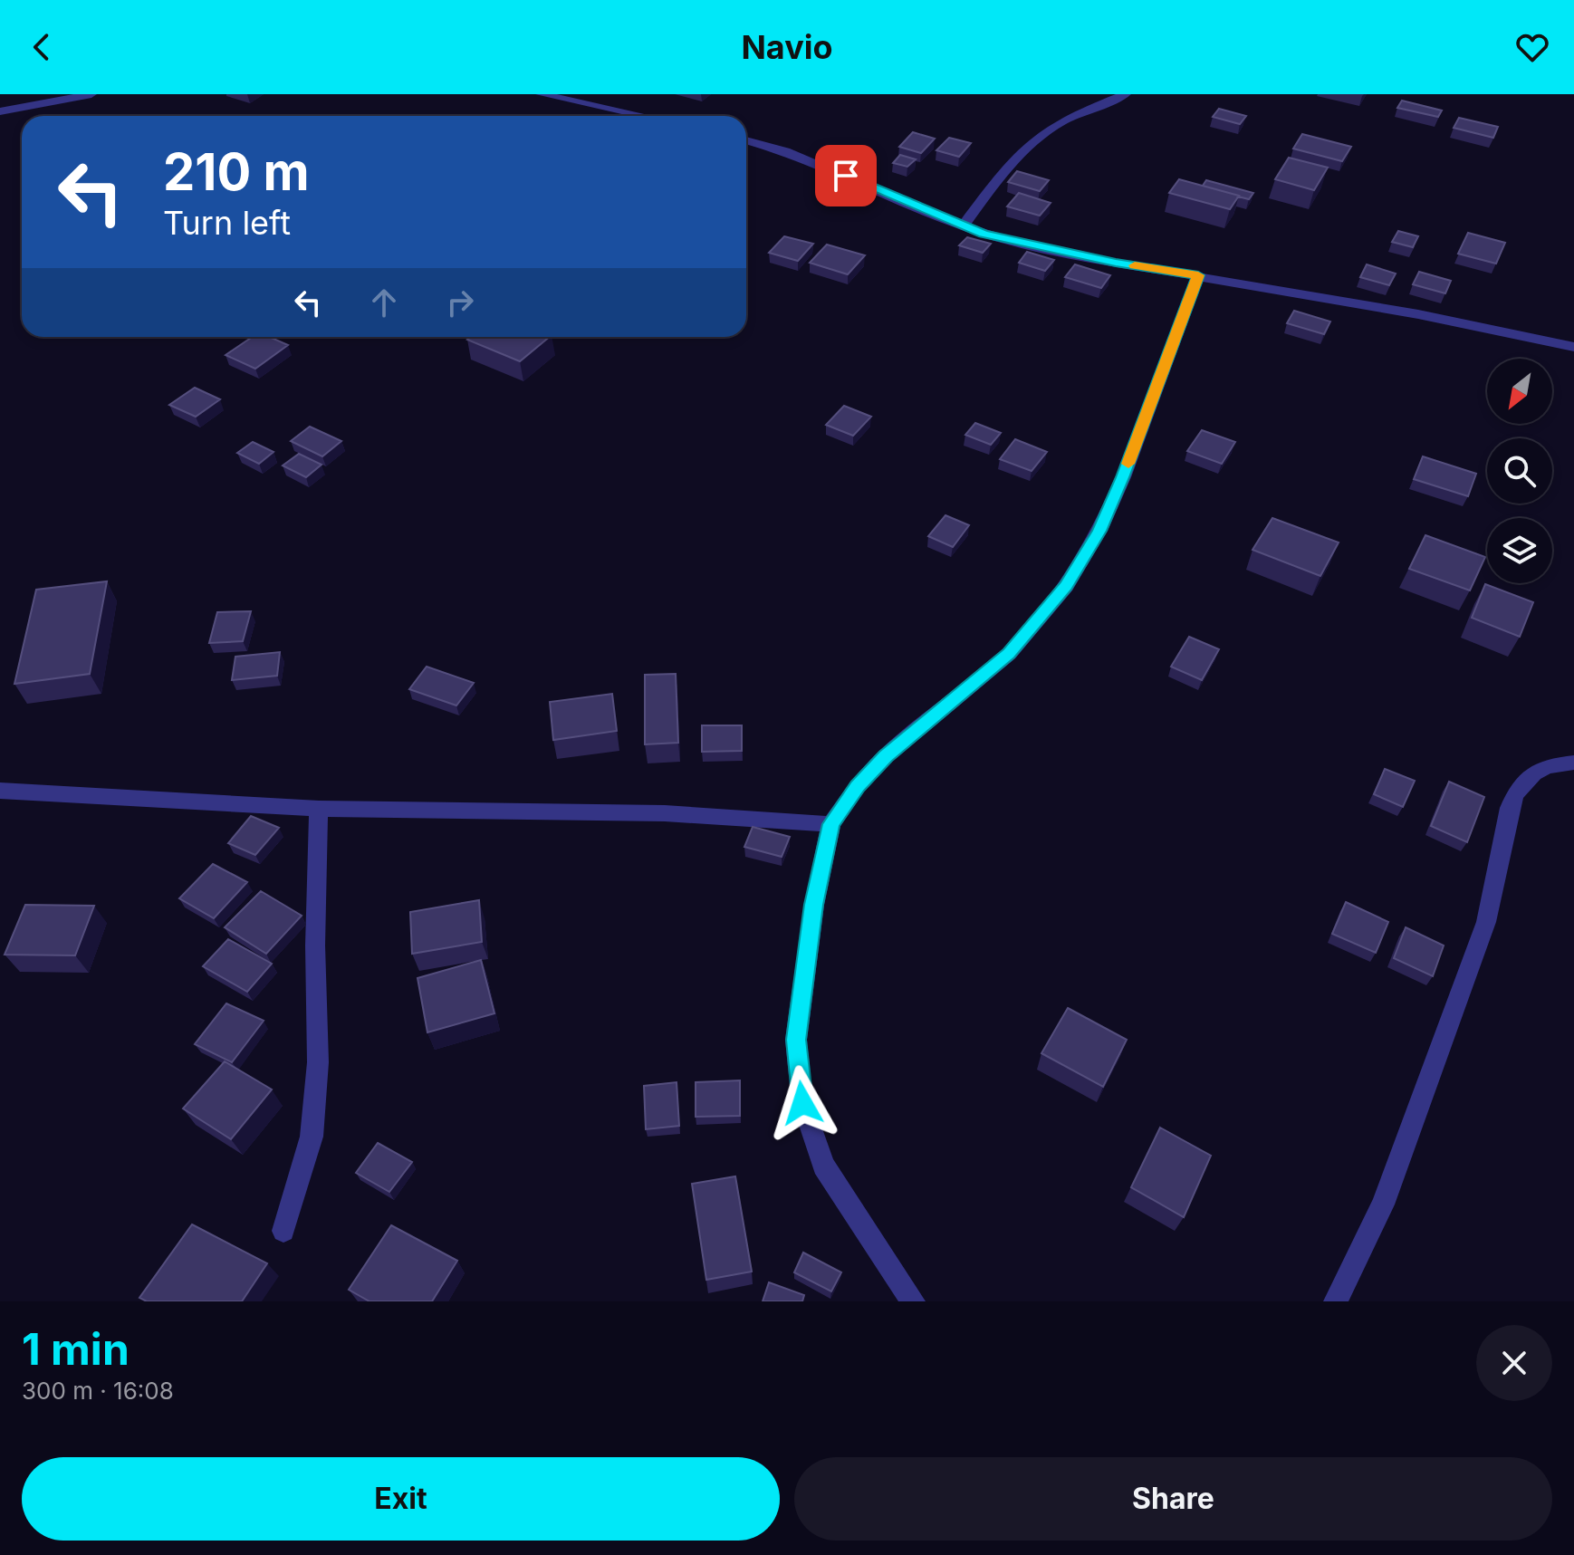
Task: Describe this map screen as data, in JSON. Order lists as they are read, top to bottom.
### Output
{
  "north": "bottom left",
  "page": {
    "header": "Navio",
    "turn": ["210 m", "Turn left"],
    "heading": ["1 min", "300 m · 16:08"],
    "buttons": ["Exit", "Share"]
  }
}
